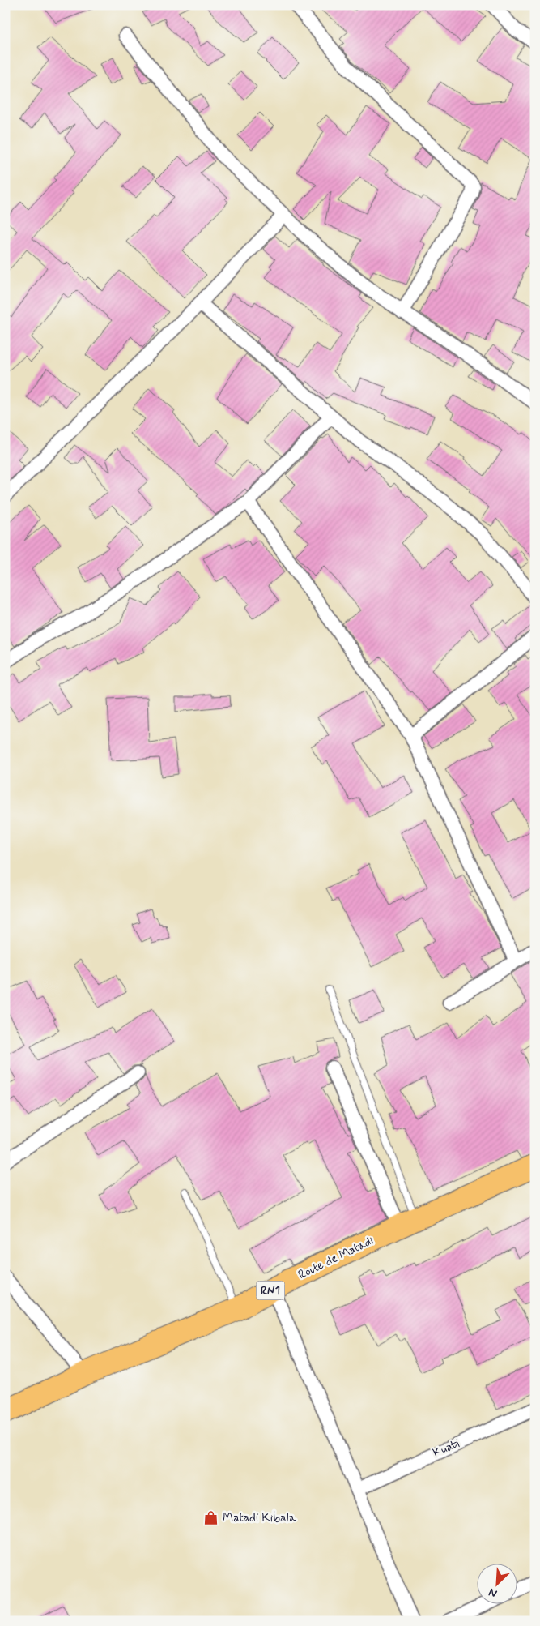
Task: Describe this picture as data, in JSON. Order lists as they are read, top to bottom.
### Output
{
  "streets": {
    "highway": ["Route de Matadi", "RN1"],
    "street": ["Kuati"]
  },
  "places": {
    "shop": ["Matadi Kibala"]
  },
  "north": "bottom left"
}
